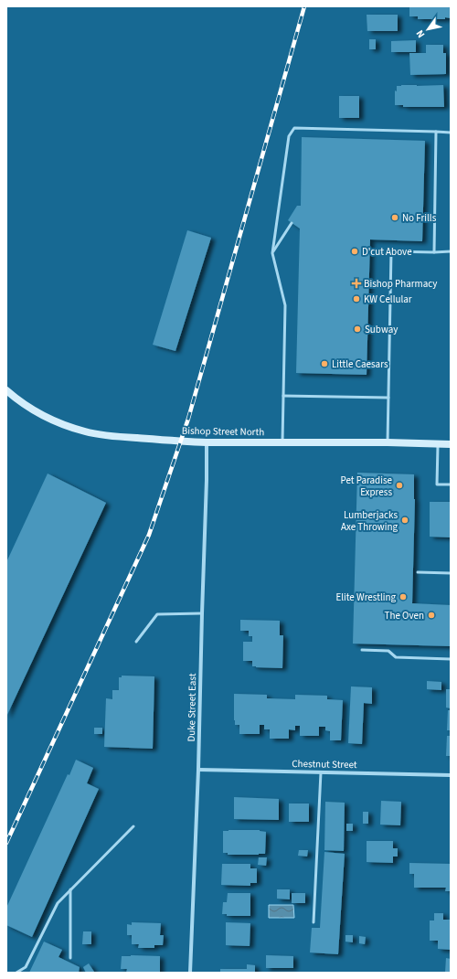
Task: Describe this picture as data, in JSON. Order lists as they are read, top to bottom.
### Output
{
  "streets": {
    "main road": ["Bishop Street North"],
    "street": ["Duke Street East", "Chestnut Street"]
  },
  "crossings": [
    ["Bishop Street North", "Duke Street East"],
    ["Duke Street East", "Chestnut Street"]
  ],
  "places": {
    "other": [
      "No Frills",
      "D'cut Above",
      "KW Cellular",
      "Subway",
      "Little Caesars",
      "Pet Paradise Express",
      "Lumberjacks Axe Throwing",
      "Elite Wrestling",
      "The Oven"
    ],
    "health": ["Bishop Pharmacy"]
  },
  "north": "bottom left"
}
